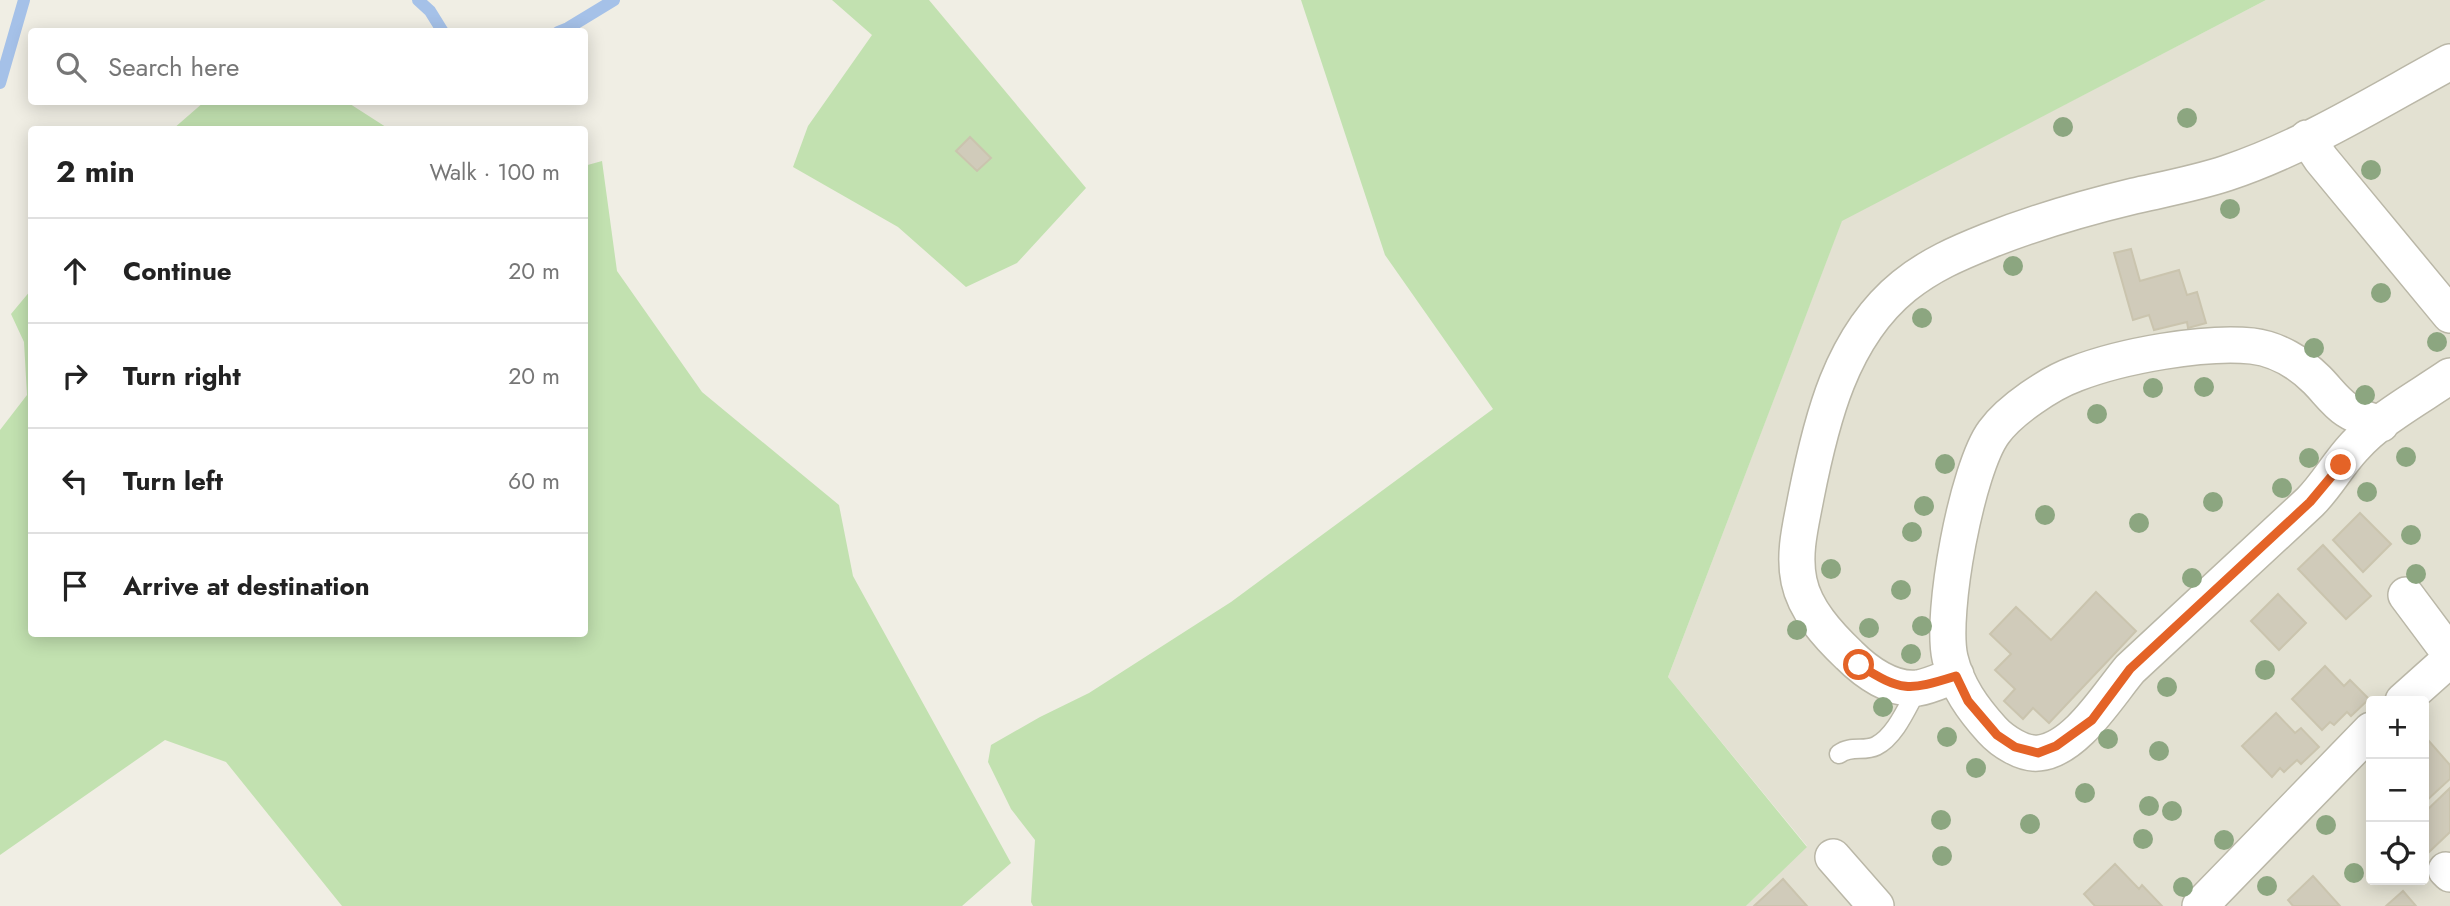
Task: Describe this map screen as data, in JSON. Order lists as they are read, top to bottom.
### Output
{
  "page": {
    "search": "Search here",
    "heading": ["2 min", "Walk · 100 m"],
    "list": [
      ["Continue", "20 m"],
      ["Turn right", "20 m"],
      ["Turn left", "60 m"],
      "Arrive at destination"
    ],
    "map_buttons": ["+", "−"]
  }
}
